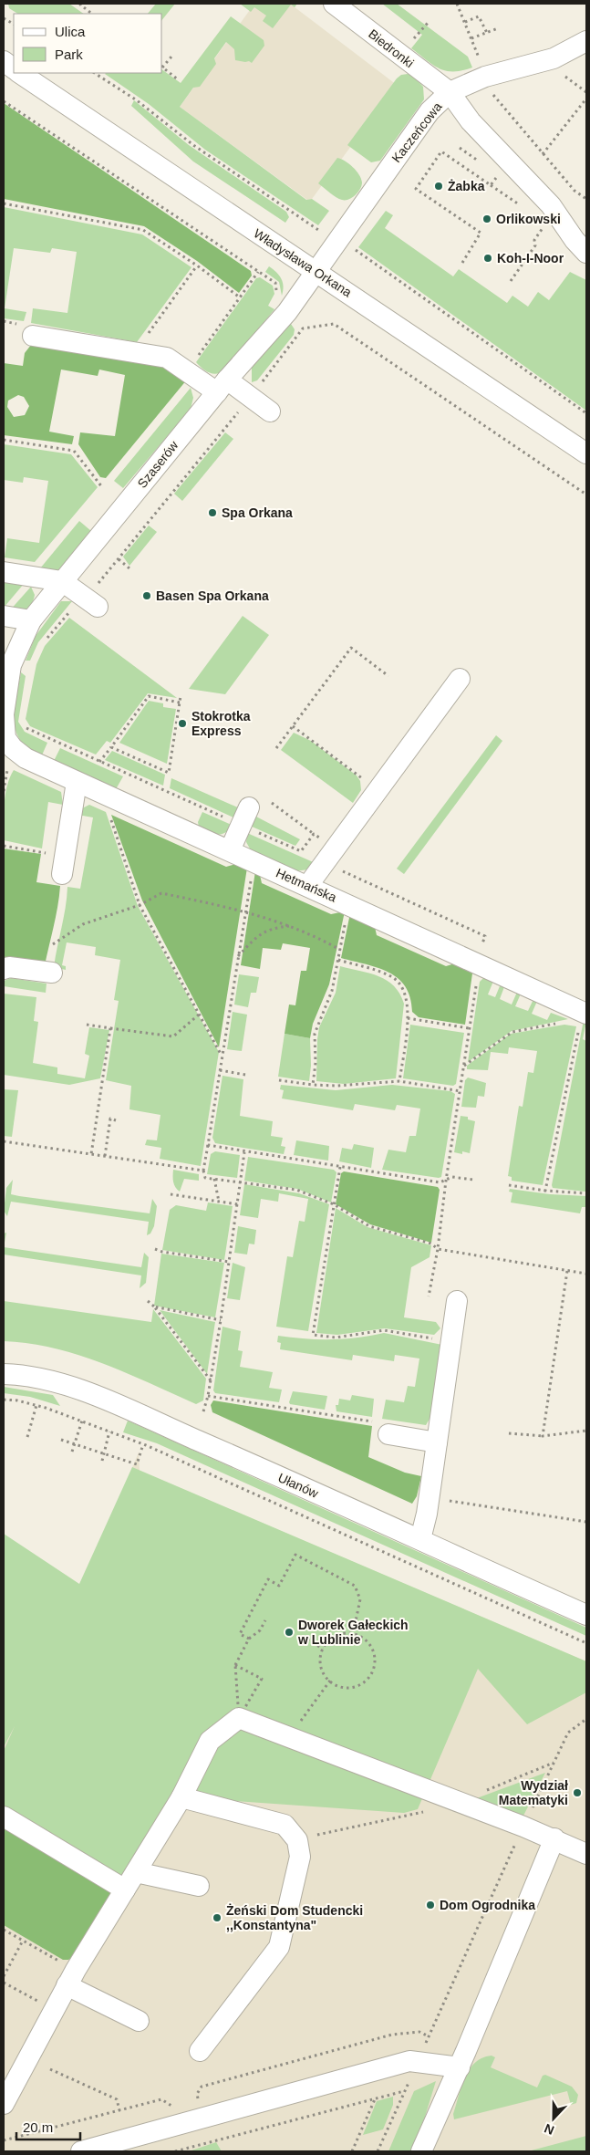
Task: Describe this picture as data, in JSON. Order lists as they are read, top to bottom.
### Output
{
  "streets": {
    "street": [
      "Biedronki",
      "Kaczeńcowa",
      "Władysława Orkana",
      "Szaserów",
      "Hetmańska",
      "Ułanów"
    ]
  },
  "crossings": [
    ["Biedronki", "Kaczeńcowa"],
    ["Kaczeńcowa", "Władysława Orkana"],
    ["Kaczeńcowa", "Szaserów"],
    ["Władysława Orkana", "Szaserów"],
    ["Szaserów", "Hetmańska"]
  ],
  "places": [
    "Żabka",
    "Orlikowski",
    "Koh-I-Noor",
    "Spa Orkana",
    "Basen Spa Orkana",
    "Stokrotka Express",
    "Dworek Gałeckich w Lublinie",
    "Wydział Matematyki",
    "Dom Ogrodnika",
    "Żeński Dom Studencki ,,Konstantyna\""
  ],
  "legend": ["Ulica", "Park"],
  "scale_bar": "20 m",
  "north": "bottom"
}
